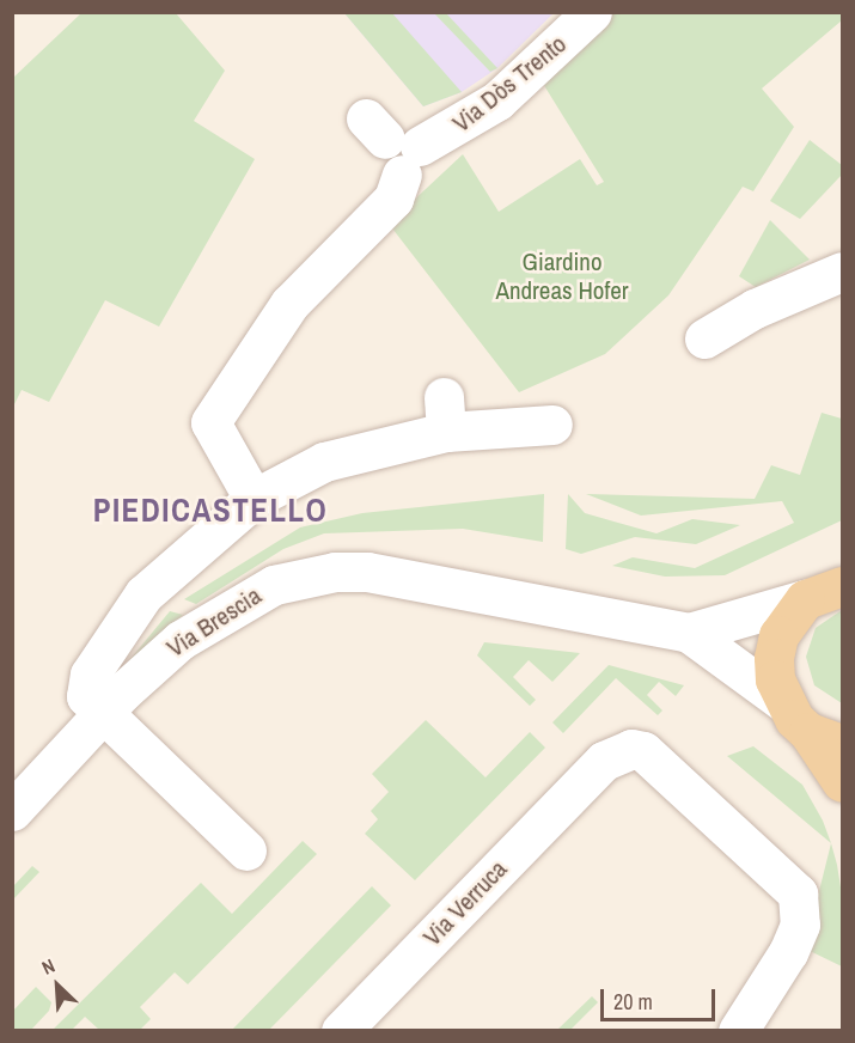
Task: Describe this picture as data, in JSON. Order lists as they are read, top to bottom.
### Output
{
  "streets": {
    "street": ["Via Dòs Trento", "Via Brescia", "Via Verruca"]
  },
  "districts": ["PIEDICASTELLO"],
  "parks": ["Giardino Andreas Hofer"],
  "scale_bar": "20 m",
  "north": "top left"
}
